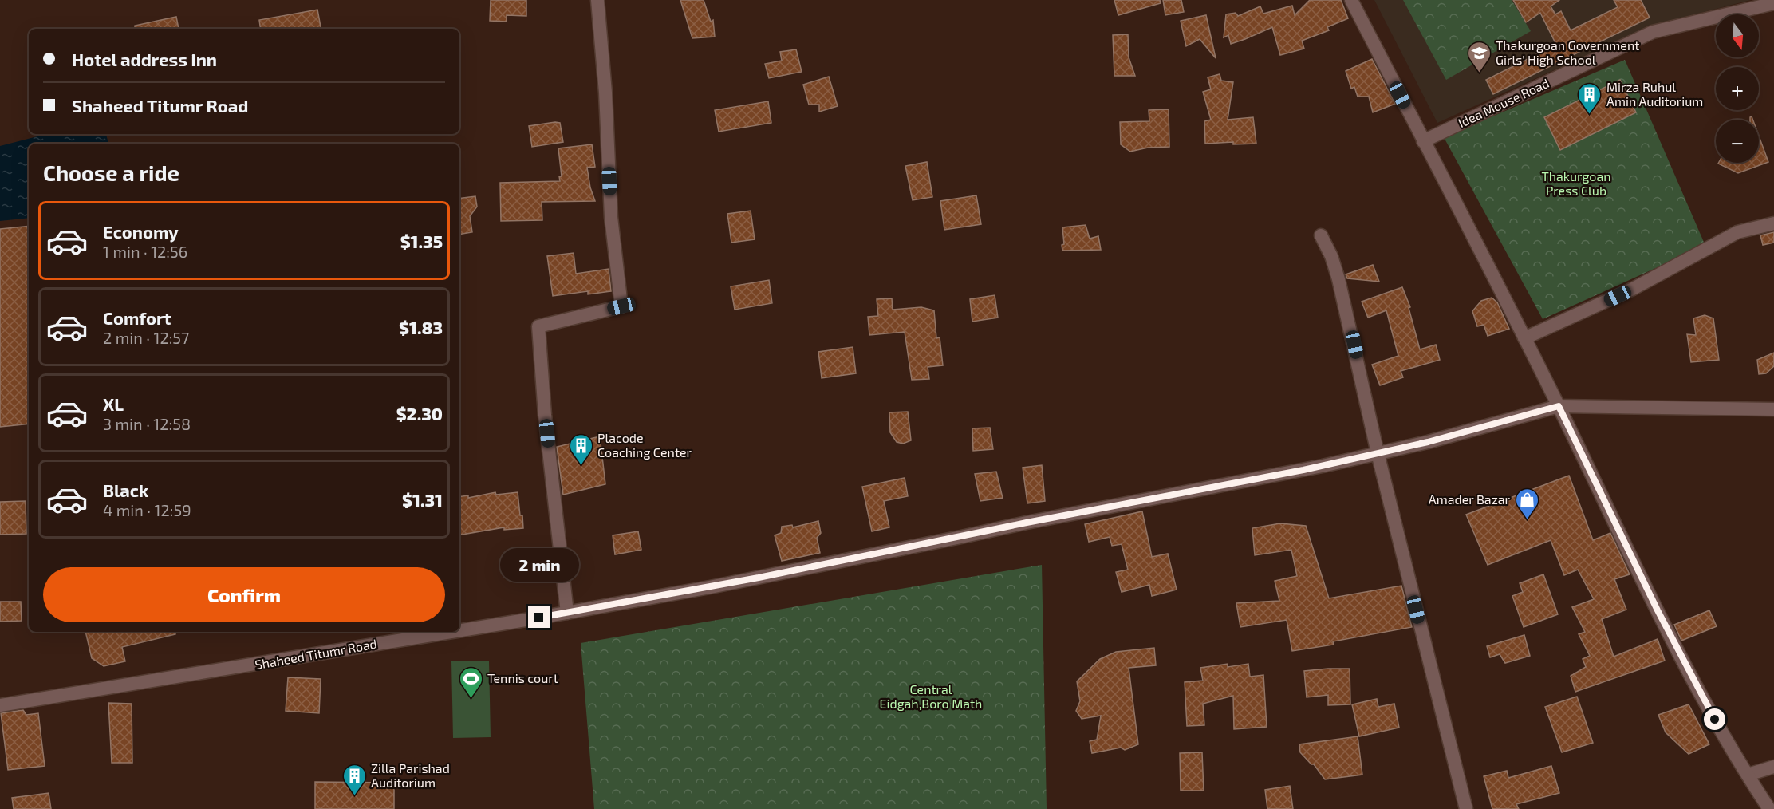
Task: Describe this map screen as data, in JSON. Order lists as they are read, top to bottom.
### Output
{
  "streets": {
    "street": ["Idea Mouse Road", "Shaheed Titumr Road"]
  },
  "parks": ["Thakurgoan Press Club", "Central Eidgah,Boro Math"],
  "places": {
    "school or university": ["Thakurgoan Government Girls' High School"],
    "building": ["Mirza Ruhul Amin Auditorium", "Placode Coaching Center", "Zilla Parishad Auditorium"],
    "shop": ["Amader Bazar"],
    "sports": ["Tennis court"]
  },
  "north": "bottom",
  "page": {
    "map_buttons": ["+", "−"],
    "banner": ["Hotel address inn", "Shaheed Titumr Road"],
    "heading": "Choose a ride",
    "list": [
      {
        "name": "Economy",
        "note": "1 min · 12:56",
        "value": "$1.35"
      },
      {
        "name": "Comfort",
        "note": "2 min · 12:57",
        "value": "$1.83"
      },
      {
        "name": "XL",
        "note": "3 min · 12:58",
        "value": "$2.30"
      },
      {
        "name": "Black",
        "note": "4 min · 12:59",
        "value": "$1.31"
      }
    ],
    "bubble": "2 min",
    "buttons": "Confirm"
  }
}
